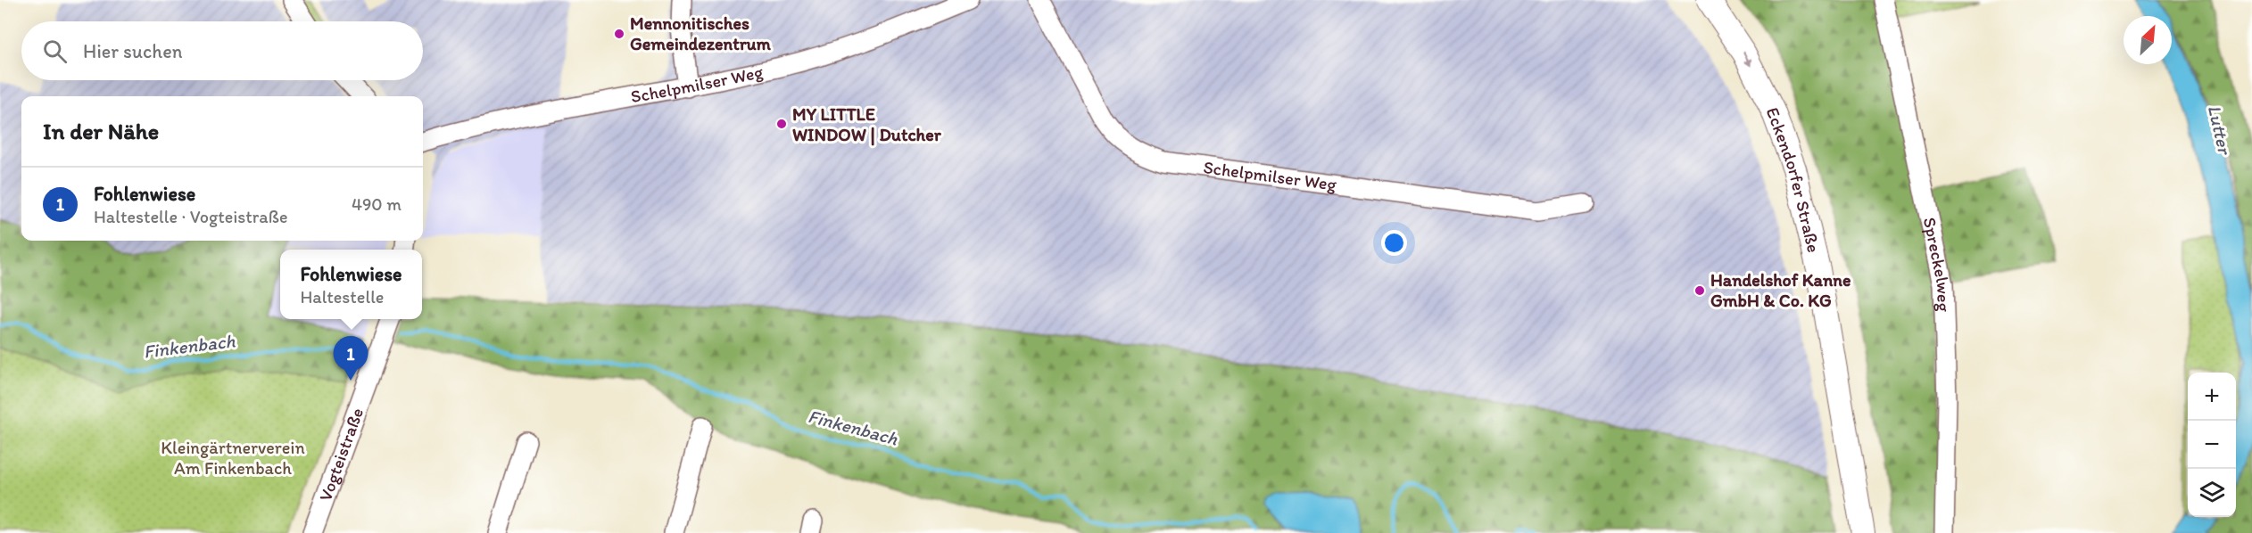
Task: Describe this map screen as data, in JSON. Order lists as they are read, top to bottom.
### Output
{
  "streets": {
    "main road": ["Eckendorfer Straße"],
    "street": ["Schelpmilser Weg", "Spreckelweg", "Vogteistraße"]
  },
  "water": ["Lutter", "Finkenbach"],
  "parks": ["Kleingärtnerverein Am Finkenbach"],
  "places": ["Mennonitisches Gemeindezentrum", "MY LITTLE WINDOW | Dutcher", "Handelshof Kanne GmbH & Co. KG"],
  "north": "top right",
  "page": {
    "search": "Hier suchen",
    "heading": "In der Nähe",
    "list": [
      {
        "mark": "1",
        "name": "Fohlenwiese",
        "note": "Haltestelle · Vogteistraße",
        "value": "490 m"
      }
    ],
    "popup": ["Fohlenwiese", "Haltestelle"],
    "pins": "1",
    "map_buttons": ["+", "−"]
  }
}
